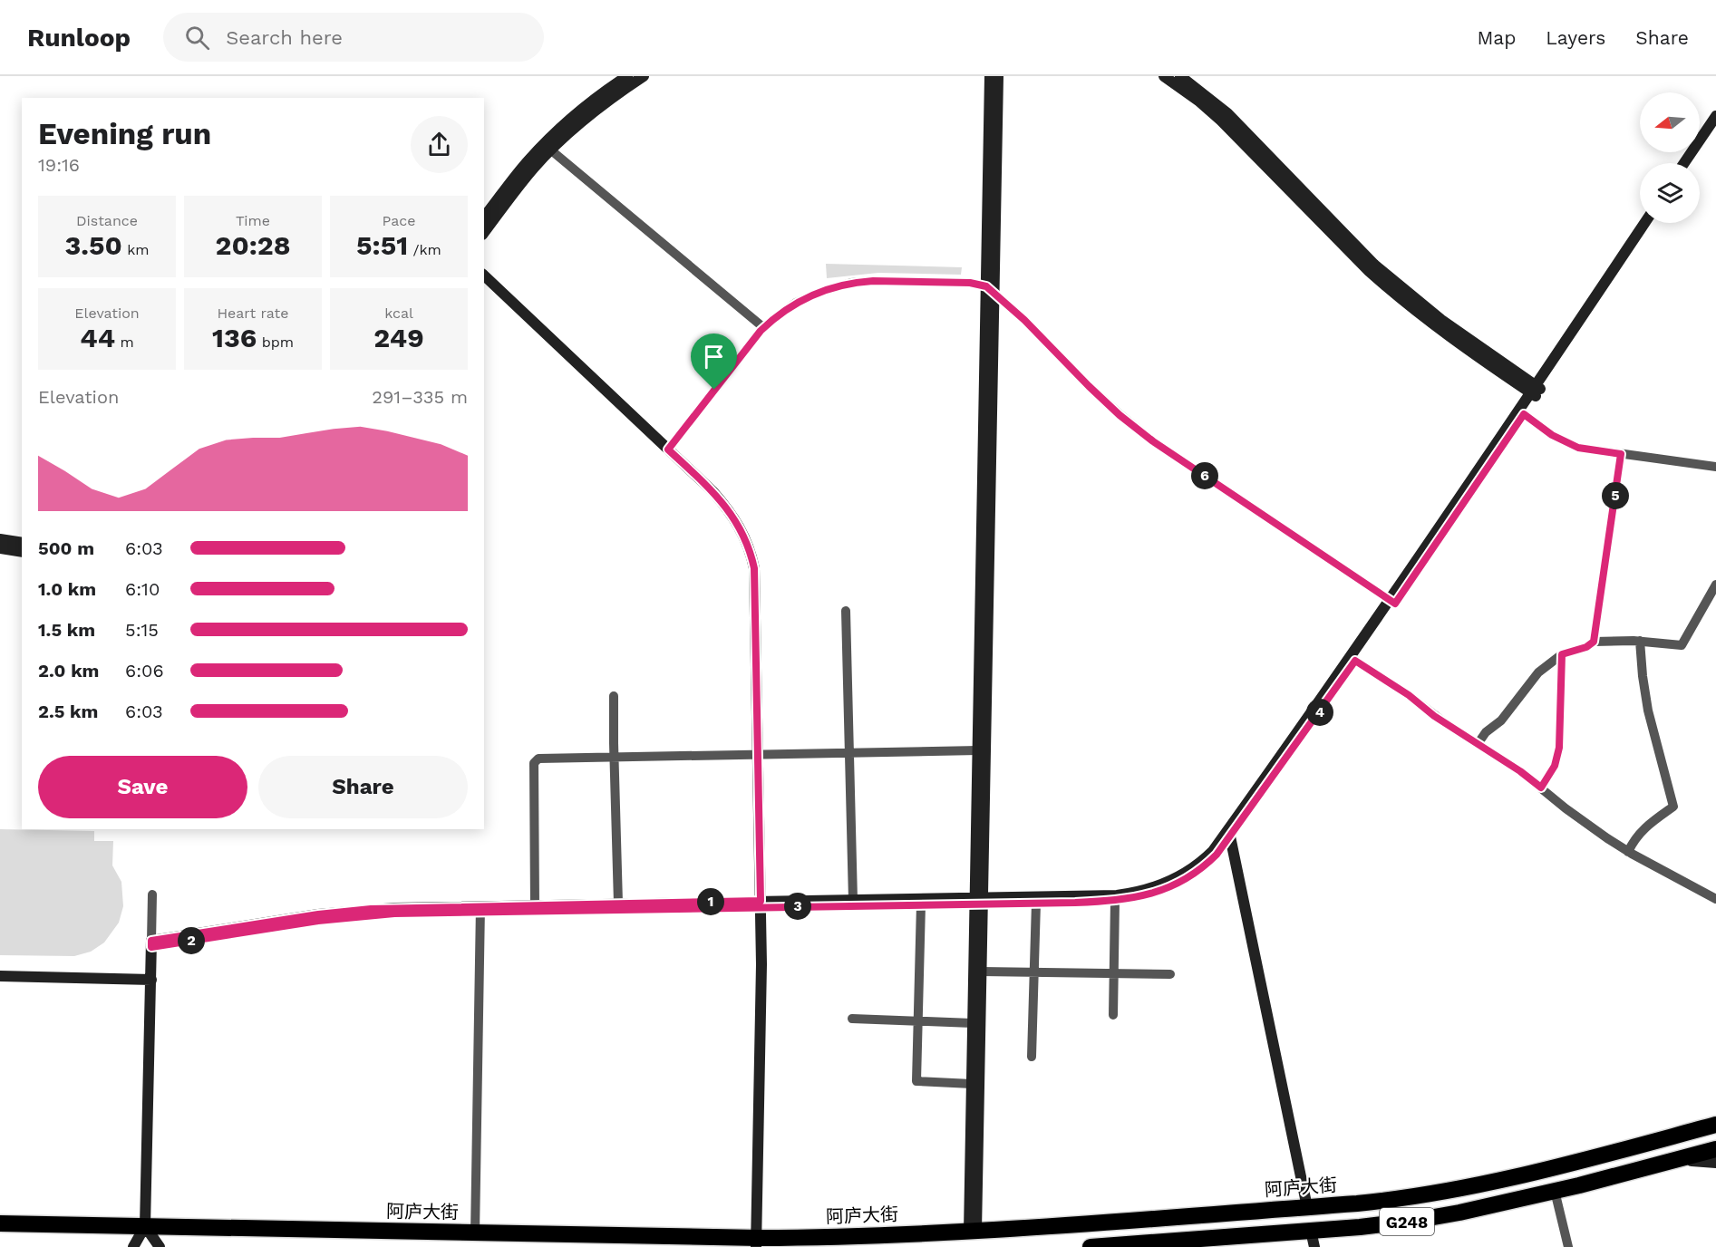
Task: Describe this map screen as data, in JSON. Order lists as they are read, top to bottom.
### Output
{
  "streets": {
    "highway": ["阿庐大街", "G248"]
  },
  "north": "left",
  "page": {
    "header": "Runloop",
    "search": "Search here",
    "nav": ["Map", "Layers", "Share"],
    "heading": ["Evening run", "19:16"],
    "stats": [
      ["Distance", "3.50 km"],
      ["Time", "20:28"],
      ["Pace", "5:51 /km"],
      ["Elevation", "44 m"],
      ["Heart rate", "136 bpm"],
      ["kcal", "249"]
    ],
    "chart": ["Elevation", "291–335 m"],
    "pins": [
      "6",
      "5",
      "4",
      "1",
      "3",
      "2"
    ],
    "list": [
      {
        "name": "500 m",
        "note": "6:03"
      },
      {
        "name": "1.0 km",
        "note": "6:10"
      },
      {
        "name": "1.5 km",
        "note": "5:15"
      },
      {
        "name": "2.0 km",
        "note": "6:06"
      },
      {
        "name": "2.5 km",
        "note": "6:03"
      }
    ],
    "buttons": ["Save", "Share"]
  }
}
